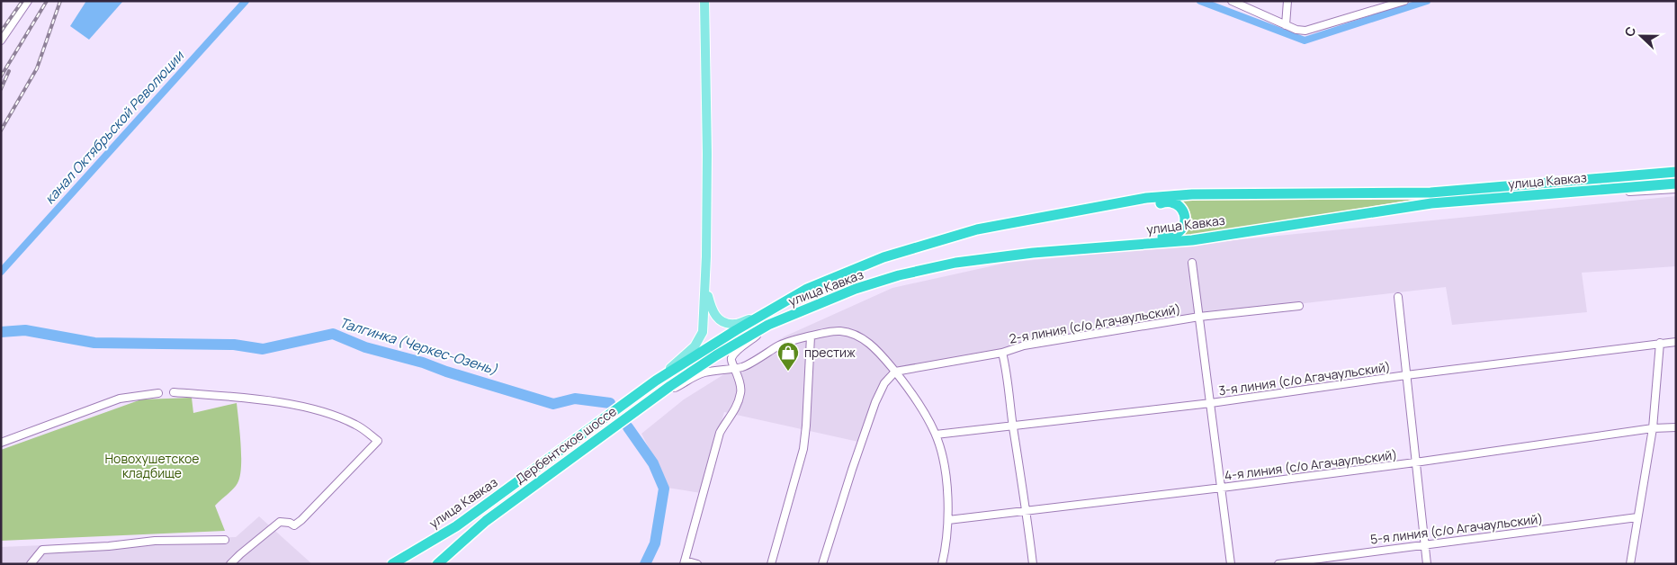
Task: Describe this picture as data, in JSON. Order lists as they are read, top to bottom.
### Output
{
  "streets": {
    "highway": ["улица Кавказ", "Дербентское шоссе"],
    "street": [
      "2-я линия (с/о Агачаульский)",
      "3-я линия (с/о Агачаульский)",
      "4-я линия (с/о Агачаульский)",
      "5-я линия (с/о Агачаульский)"
    ]
  },
  "crossings": [
    ["улица Кавказ", "Дербентское шоссе"]
  ],
  "water": ["канал Октябрьской Революции", "Талгинка (Черкес-Озень)"],
  "parks": ["Новохушетское кладбище"],
  "places": {
    "shop": ["престиж"]
  },
  "north": "left"
}
